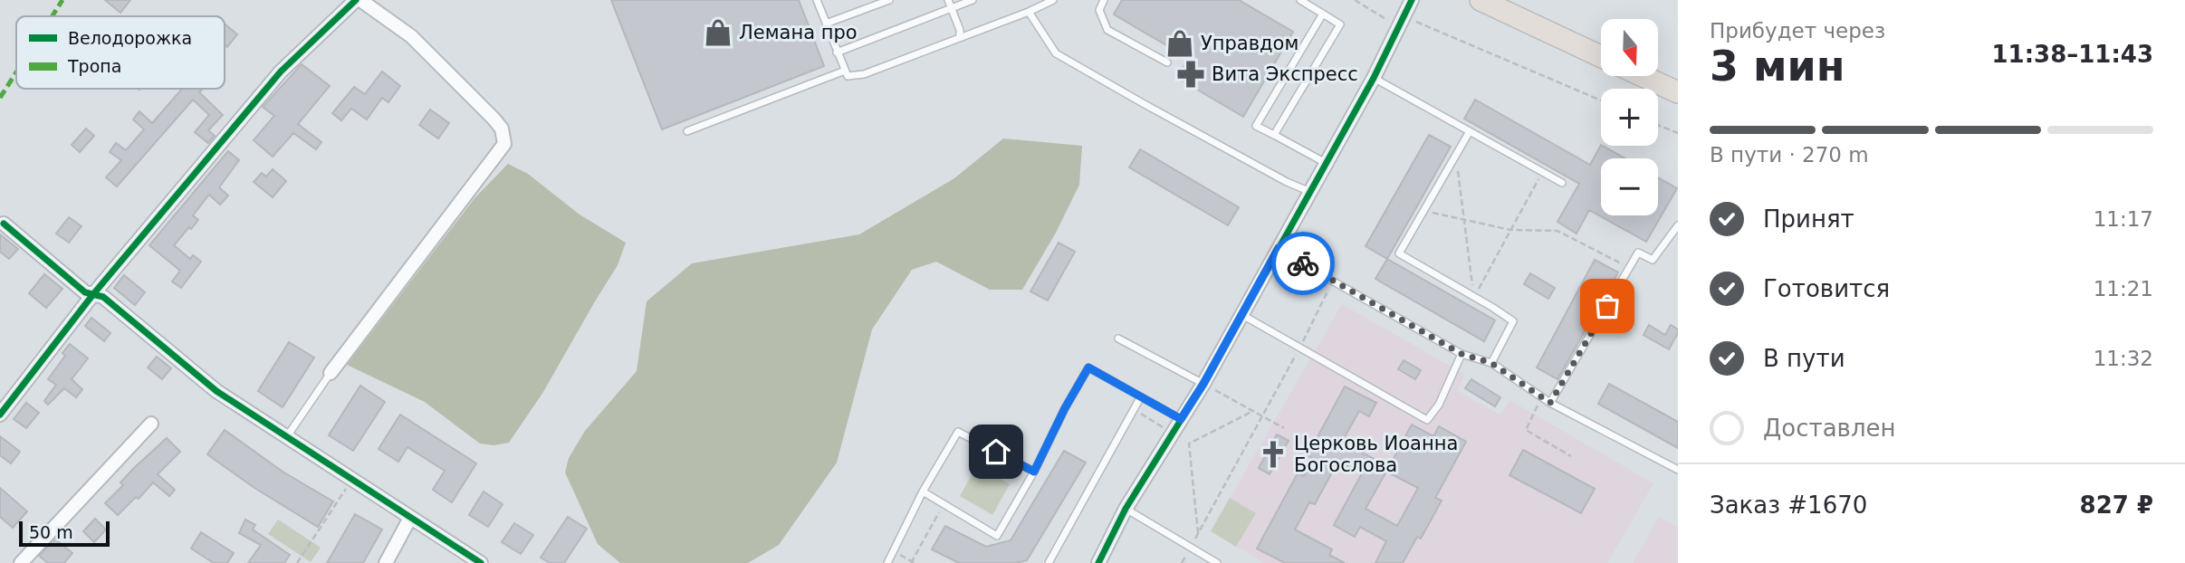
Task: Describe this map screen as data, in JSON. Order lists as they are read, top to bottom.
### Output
{
  "places": {
    "shop": ["Лемана про", "Управдом"],
    "pharmacy": ["Вита Экспресс"],
    "church": ["Церковь Иоанна Богослова"]
  },
  "legend": ["Велодорожка", "Тропа"],
  "scale_bar": "50 m",
  "north": "bottom",
  "page": {
    "heading": ["3 мин", "Прибудет через", "11:38–11:43"],
    "panel": ["Заказ #1670", "827 ₽"],
    "map_buttons": ["+", "−"],
    "bar": "В пути · 270 m",
    "list": [
      ["Принят", "11:17"],
      ["Готовится", "11:21"],
      ["В пути", "11:32"],
      "Доставлен"
    ],
    "scale": "50 m"
  }
}
